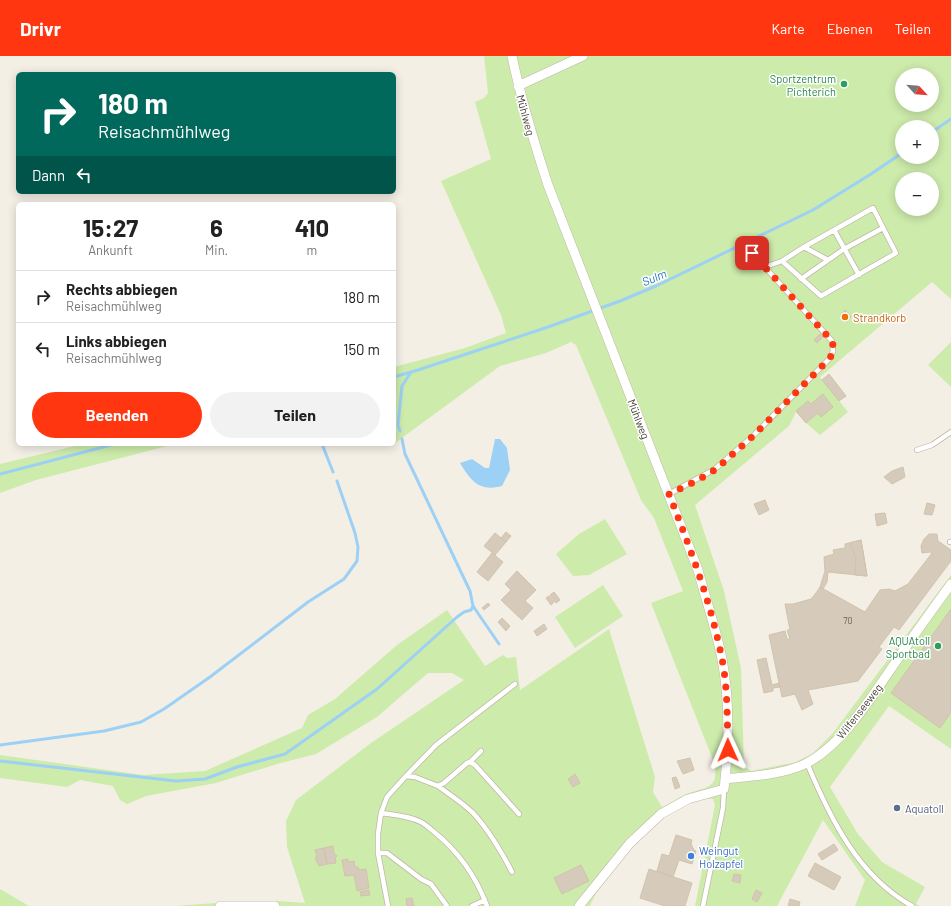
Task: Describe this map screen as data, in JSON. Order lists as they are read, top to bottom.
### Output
{
  "streets": {
    "street": ["Mühlweg", "Wilfenseeweg"]
  },
  "crossings": [
    ["Mühlweg", "Wilfenseeweg"]
  ],
  "water": ["Sulm"],
  "places": [
    "Sportzentrum Pichterich",
    "Strandkorb",
    "AQUAtoll Sportbad",
    "Aquatoll",
    "Weingut Holzapfel"
  ],
  "house_numbers": ["70"],
  "north": "bottom right",
  "page": {
    "header": "Drivr",
    "nav": ["Karte", "Ebenen", "Teilen"],
    "map_buttons": ["+", "−"],
    "turn": ["180 m", "Reisachmühlweg"],
    "then": "Dann",
    "eta": [
      "15:27",
      "Ankunft",
      "6",
      "Min.",
      "410",
      "m"
    ],
    "list": [
      {
        "name": "Rechts abbiegen",
        "note": "Reisachmühlweg",
        "value": "180 m"
      },
      {
        "name": "Links abbiegen",
        "note": "Reisachmühlweg",
        "value": "150 m"
      }
    ],
    "buttons": ["Beenden", "Teilen"]
  }
}
